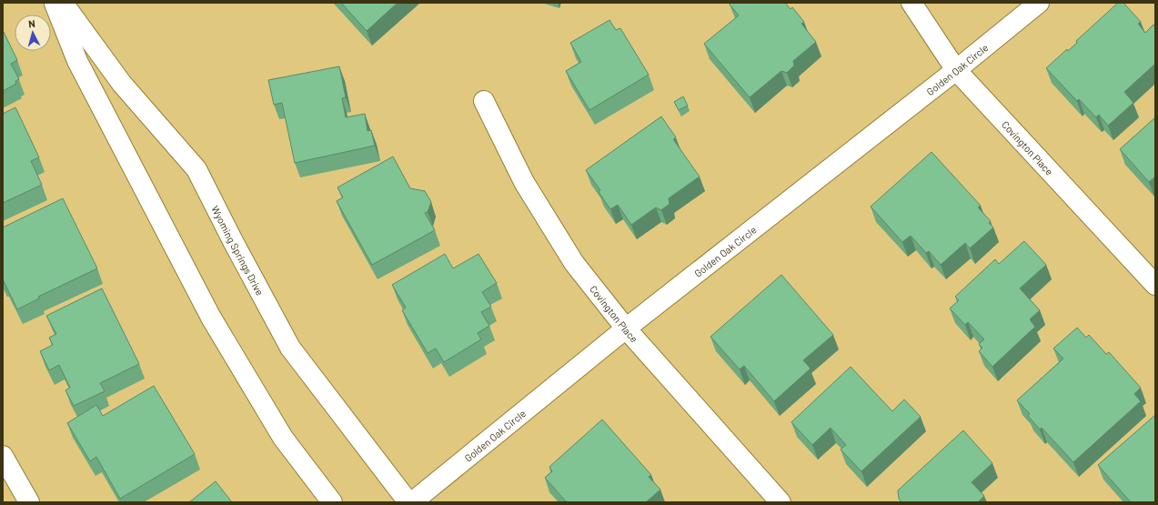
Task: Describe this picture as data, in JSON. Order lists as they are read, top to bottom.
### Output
{
  "streets": {
    "street": ["Golden Oak Circle", "Covington Place", "Wyoming Springs Drive"]
  },
  "crossings": [
    ["Golden Oak Circle", "Covington Place"]
  ],
  "north": "top"
}
